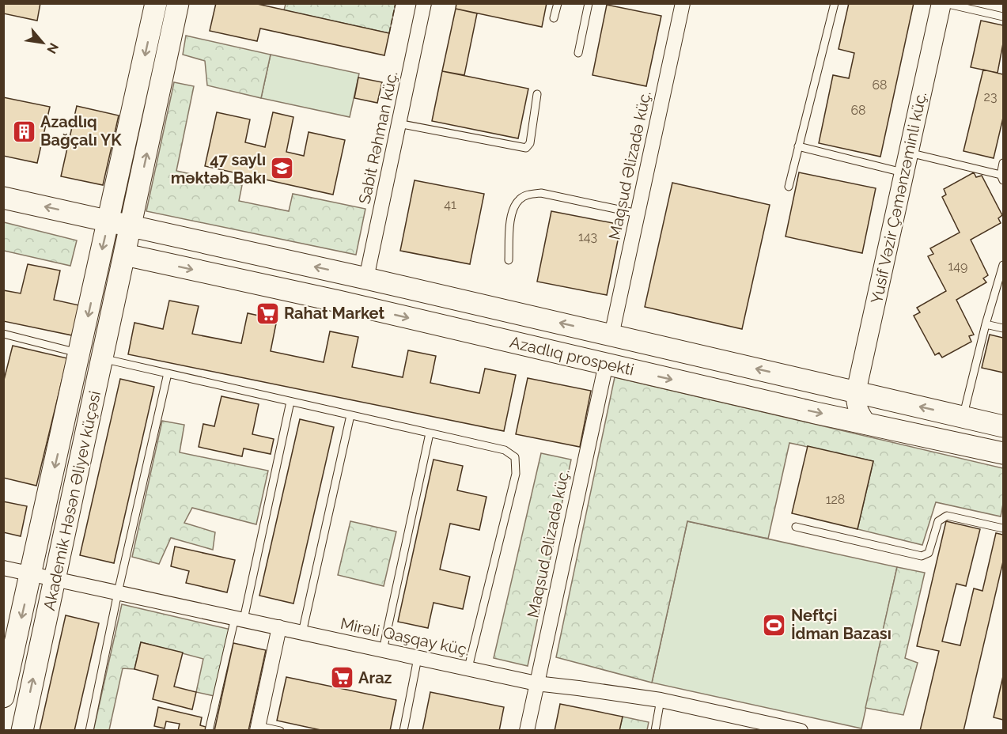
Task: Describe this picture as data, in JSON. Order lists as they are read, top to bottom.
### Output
{
  "streets": {
    "main road": ["Yusif Vəzir Çəmənzəminli küç.", "Azadlıq prospekti", "Akademik Həsən Əliyev küçəsi"],
    "street": ["Sabit Rəhman küç.", "Maqsud Əlizadə küç.", "Mirəli Qaşqay küç."]
  },
  "crossings": [
    ["Sabit Rəhman küç.", "Azadlıq prospekti"],
    ["Maqsud Əlizadə küç.", "Azadlıq prospekti"],
    ["Maqsud Əlizadə küç.", "Mirəli Qaşqay küç."],
    ["Yusif Vəzir Çəmənzəminli küç.", "Azadlıq prospekti"],
    ["Azadlıq prospekti", "Akademik Həsən Əliyev küçəsi"],
    ["Akademik Həsən Əliyev küçəsi", "Mirəli Qaşqay küç."]
  ],
  "places": {
    "building": ["Azadlıq Bağçalı YK"],
    "school or university": ["47 saylı məktəb Bakı"],
    "supermarket": ["Rahat Market", "Araz"],
    "sports": ["Neftçi İdman Bazası"]
  },
  "house_numbers": [
    "68",
    "23",
    "68",
    "41",
    "143",
    "149",
    "128"
  ],
  "north": "bottom right"
}
